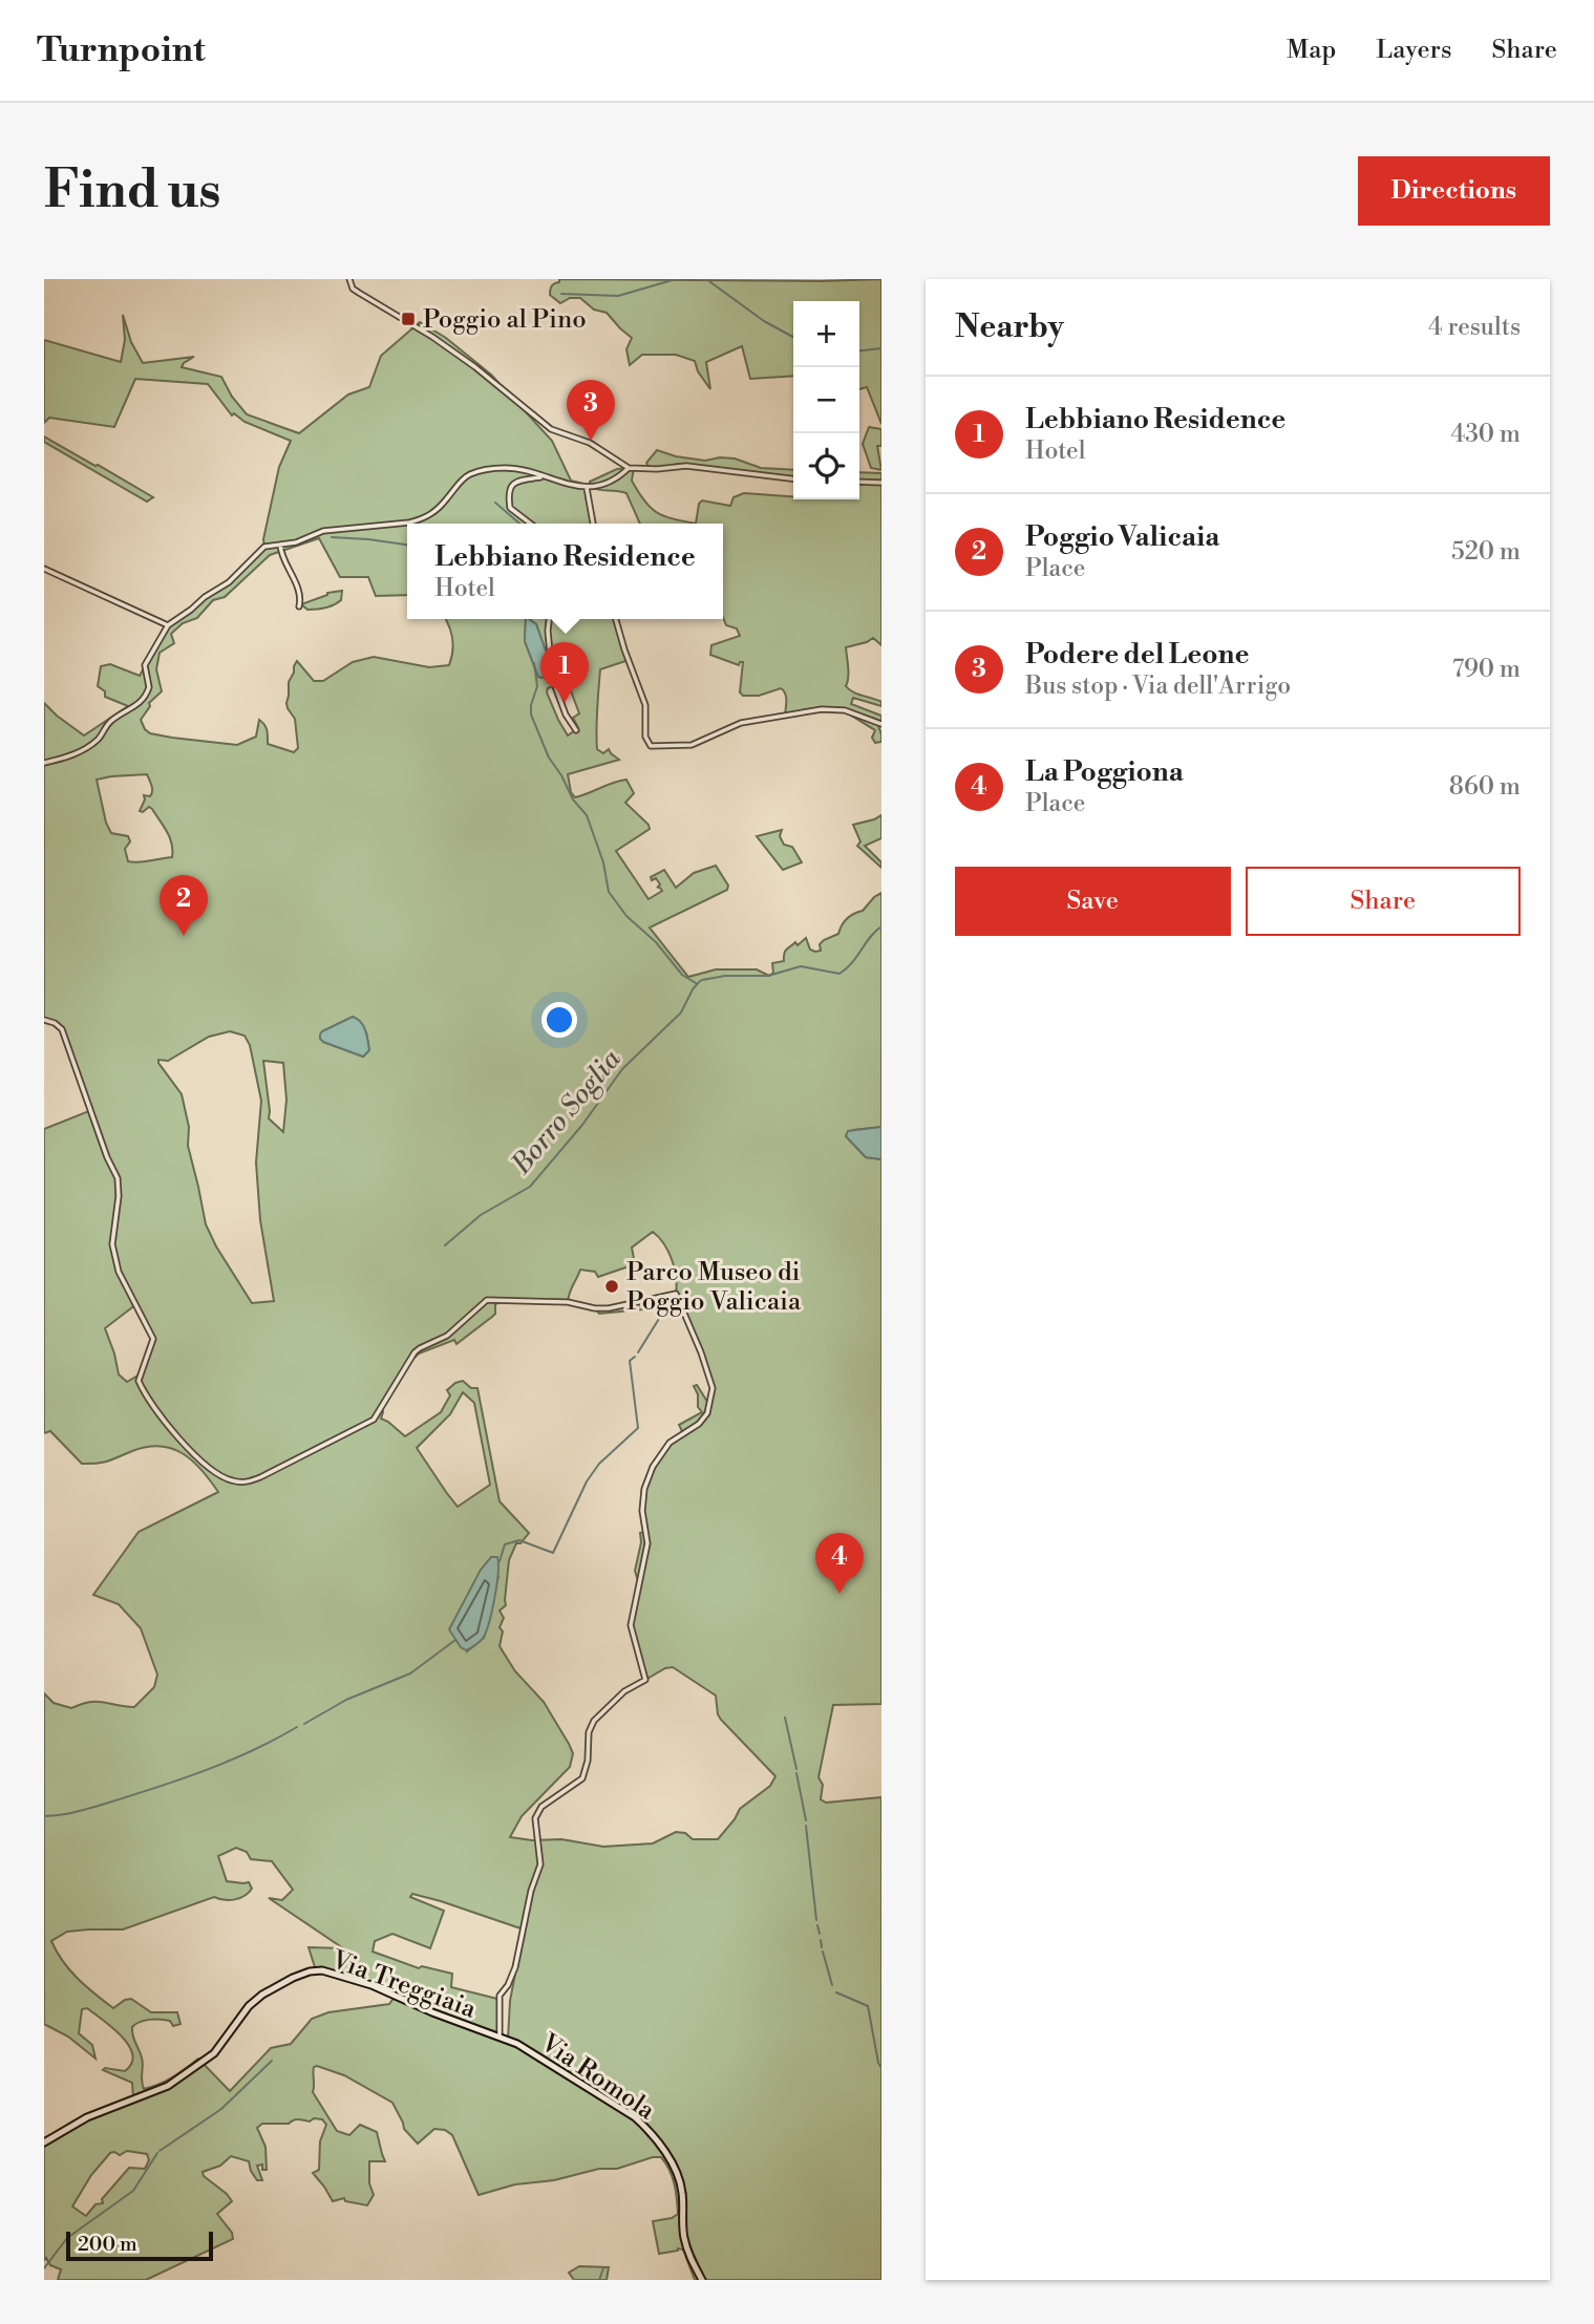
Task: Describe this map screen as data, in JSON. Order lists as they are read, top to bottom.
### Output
{
  "streets": {
    "street": ["Via Treggiaia", "Via Romola"]
  },
  "crossings": [
    ["Via Treggiaia", "Via Romola"]
  ],
  "water": ["Borro Soglia"],
  "places": {
    "transit": ["Poggio al Pino"],
    "other": ["Parco Museo di Poggio Valicaia"]
  },
  "scale_bar": "200 m",
  "page": {
    "header": "Turnpoint",
    "nav": ["Map", "Layers", "Share"],
    "buttons": [
      "Directions",
      ["Save", "Share"]
    ],
    "title": "Find us",
    "heading": ["Nearby", "4 results"],
    "map_buttons": ["+", "−"],
    "list": [
      {
        "mark": "1",
        "name": "Lebbiano Residence",
        "note": "Hotel",
        "value": "430 m"
      },
      {
        "mark": "2",
        "name": "Poggio Valicaia",
        "note": "Place",
        "value": "520 m"
      },
      {
        "mark": "3",
        "name": "Podere del Leone",
        "note": "Bus stop · Via dell'Arrigo",
        "value": "790 m"
      },
      {
        "mark": "4",
        "name": "La Poggiona",
        "note": "Place",
        "value": "860 m"
      }
    ],
    "pins": [
      "3",
      "1",
      "2",
      "4"
    ],
    "popup": ["Lebbiano Residence", "Hotel"],
    "scale": "200 m"
  }
}
